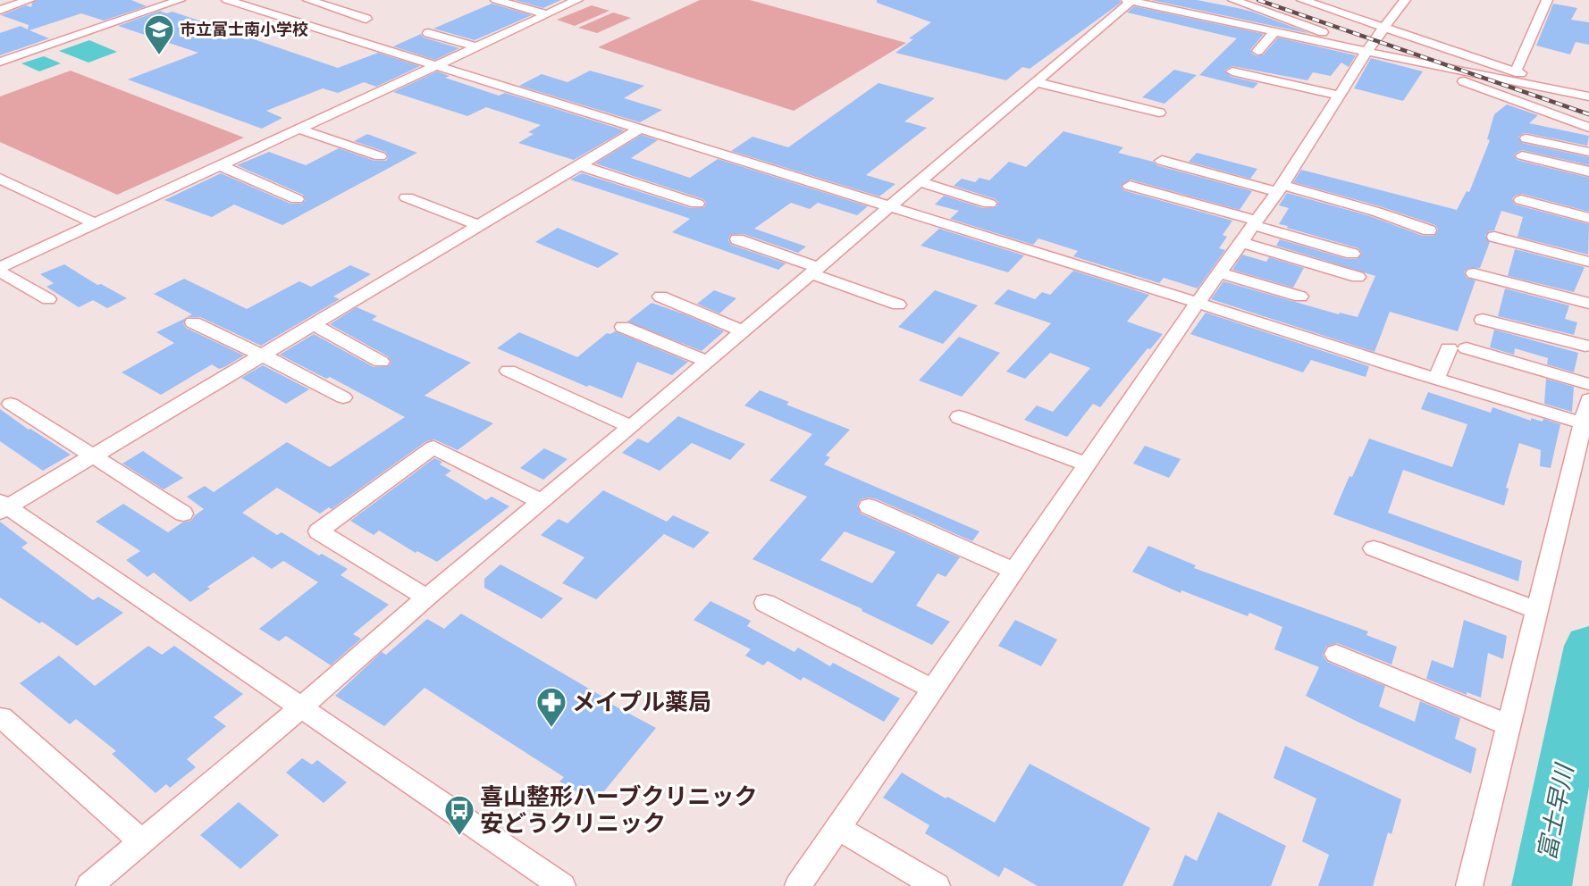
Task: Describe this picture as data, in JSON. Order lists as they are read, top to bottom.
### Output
{
  "water": ["富士早川"],
  "places": {
    "school or university": ["市立富士南小学校"],
    "pharmacy": ["メイプル薬局"],
    "bus stop": ["喜山整形ハーブクリニック 安どうクリニック"]
  }
}
